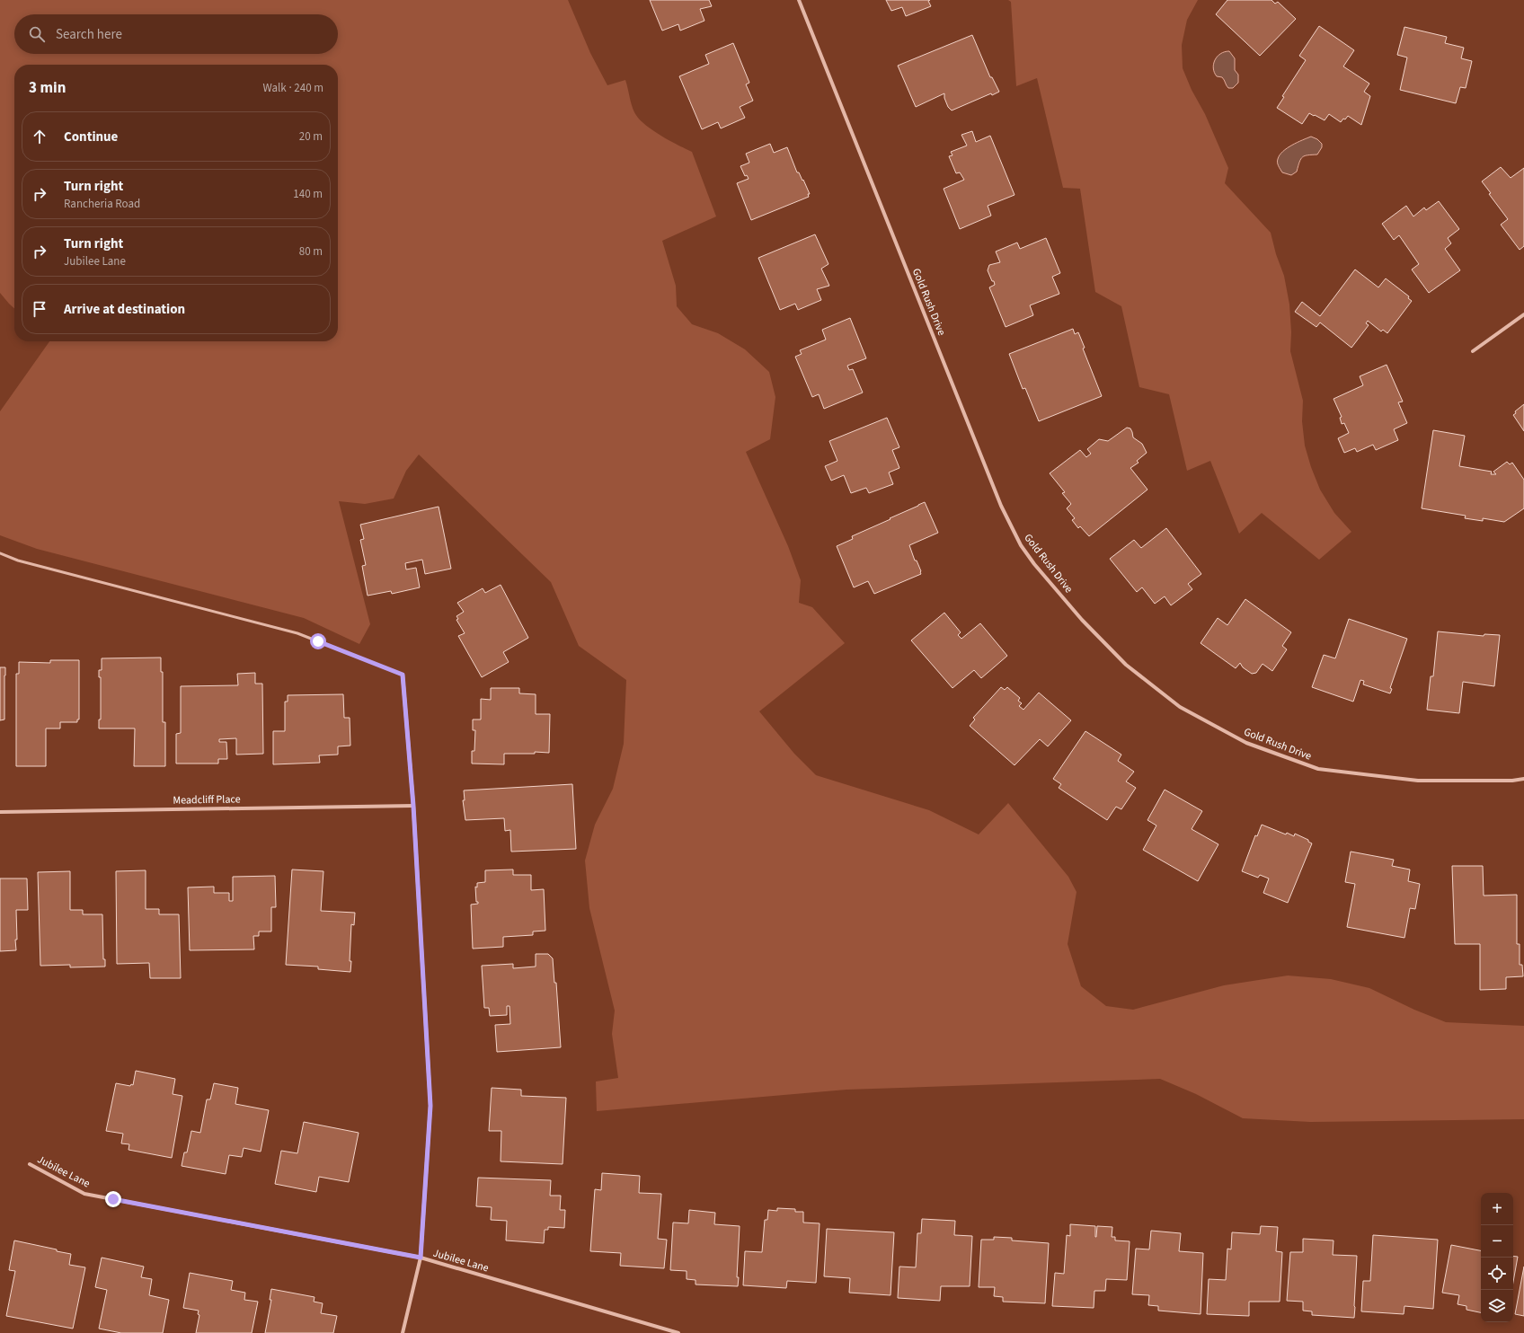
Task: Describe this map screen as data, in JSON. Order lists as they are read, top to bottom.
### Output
{
  "streets": {
    "street": ["Gold Rush Drive", "Meadcliff Place", "Jubilee Lane"]
  },
  "page": {
    "search": "Search here",
    "heading": ["3 min", "Walk · 240 m"],
    "list": [
      ["Continue", "20 m"],
      ["Turn right", "Rancheria Road", "140 m"],
      ["Turn right", "Jubilee Lane", "80 m"],
      "Arrive at destination"
    ],
    "map_buttons": ["+", "−"]
  }
}
